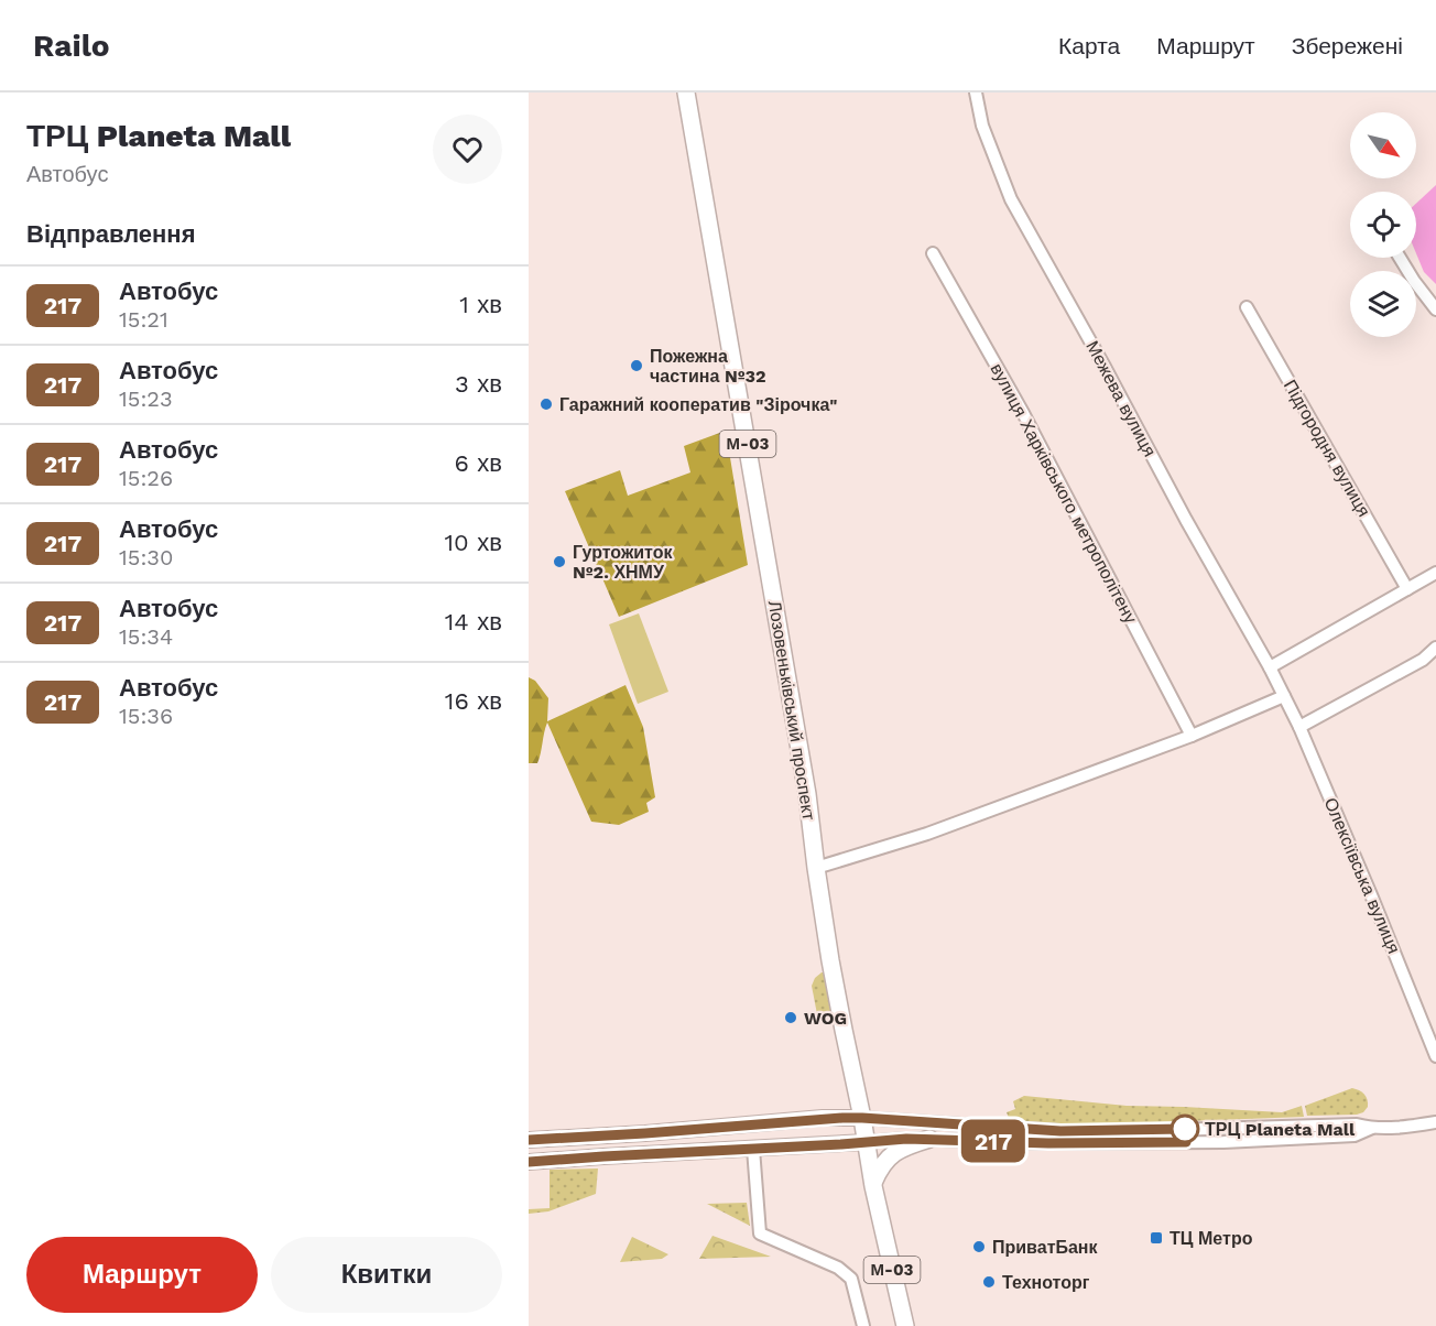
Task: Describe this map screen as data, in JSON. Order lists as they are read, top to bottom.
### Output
{
  "streets": {
    "highway": ["М-03", "Лозовеньківський проспект"],
    "street": [
      "Межева вулиця",
      "Підгородня вулиця",
      "вулиця Харківського метрополітену",
      "Олексіївська вулиця"
    ]
  },
  "crossings": [
    ["Межева вулиця", "Олексіївська вулиця"]
  ],
  "places": {
    "other": [
      "Пожежна частина №32",
      "Гаражний кооператив \"Зірочка\"",
      "Гуртожиток №2. ХНМУ",
      "WOG",
      "ТРЦ Planeta Mall",
      "ПриватБанк",
      "Техноторг"
    ],
    "transit": ["ТЦ Метро"]
  },
  "lines": ["bus line 217"],
  "north": "bottom right",
  "page": {
    "header": "Railo",
    "nav": ["Карта", "Маршрут", "Збережені"],
    "heading": [
      ["ТРЦ Planeta Mall", "Автобус"],
      "Відправлення"
    ],
    "on_map": "217",
    "list": [
      {
        "mark": "217",
        "name": "Автобус",
        "note": "15:21",
        "value": "1 хв"
      },
      {
        "mark": "217",
        "name": "Автобус",
        "note": "15:23",
        "value": "3 хв"
      },
      {
        "mark": "217",
        "name": "Автобус",
        "note": "15:26",
        "value": "6 хв"
      },
      {
        "mark": "217",
        "name": "Автобус",
        "note": "15:30",
        "value": "10 хв"
      },
      {
        "mark": "217",
        "name": "Автобус",
        "note": "15:34",
        "value": "14 хв"
      },
      {
        "mark": "217",
        "name": "Автобус",
        "note": "15:36",
        "value": "16 хв"
      }
    ],
    "buttons": ["Маршрут", "Квитки"]
  }
}
